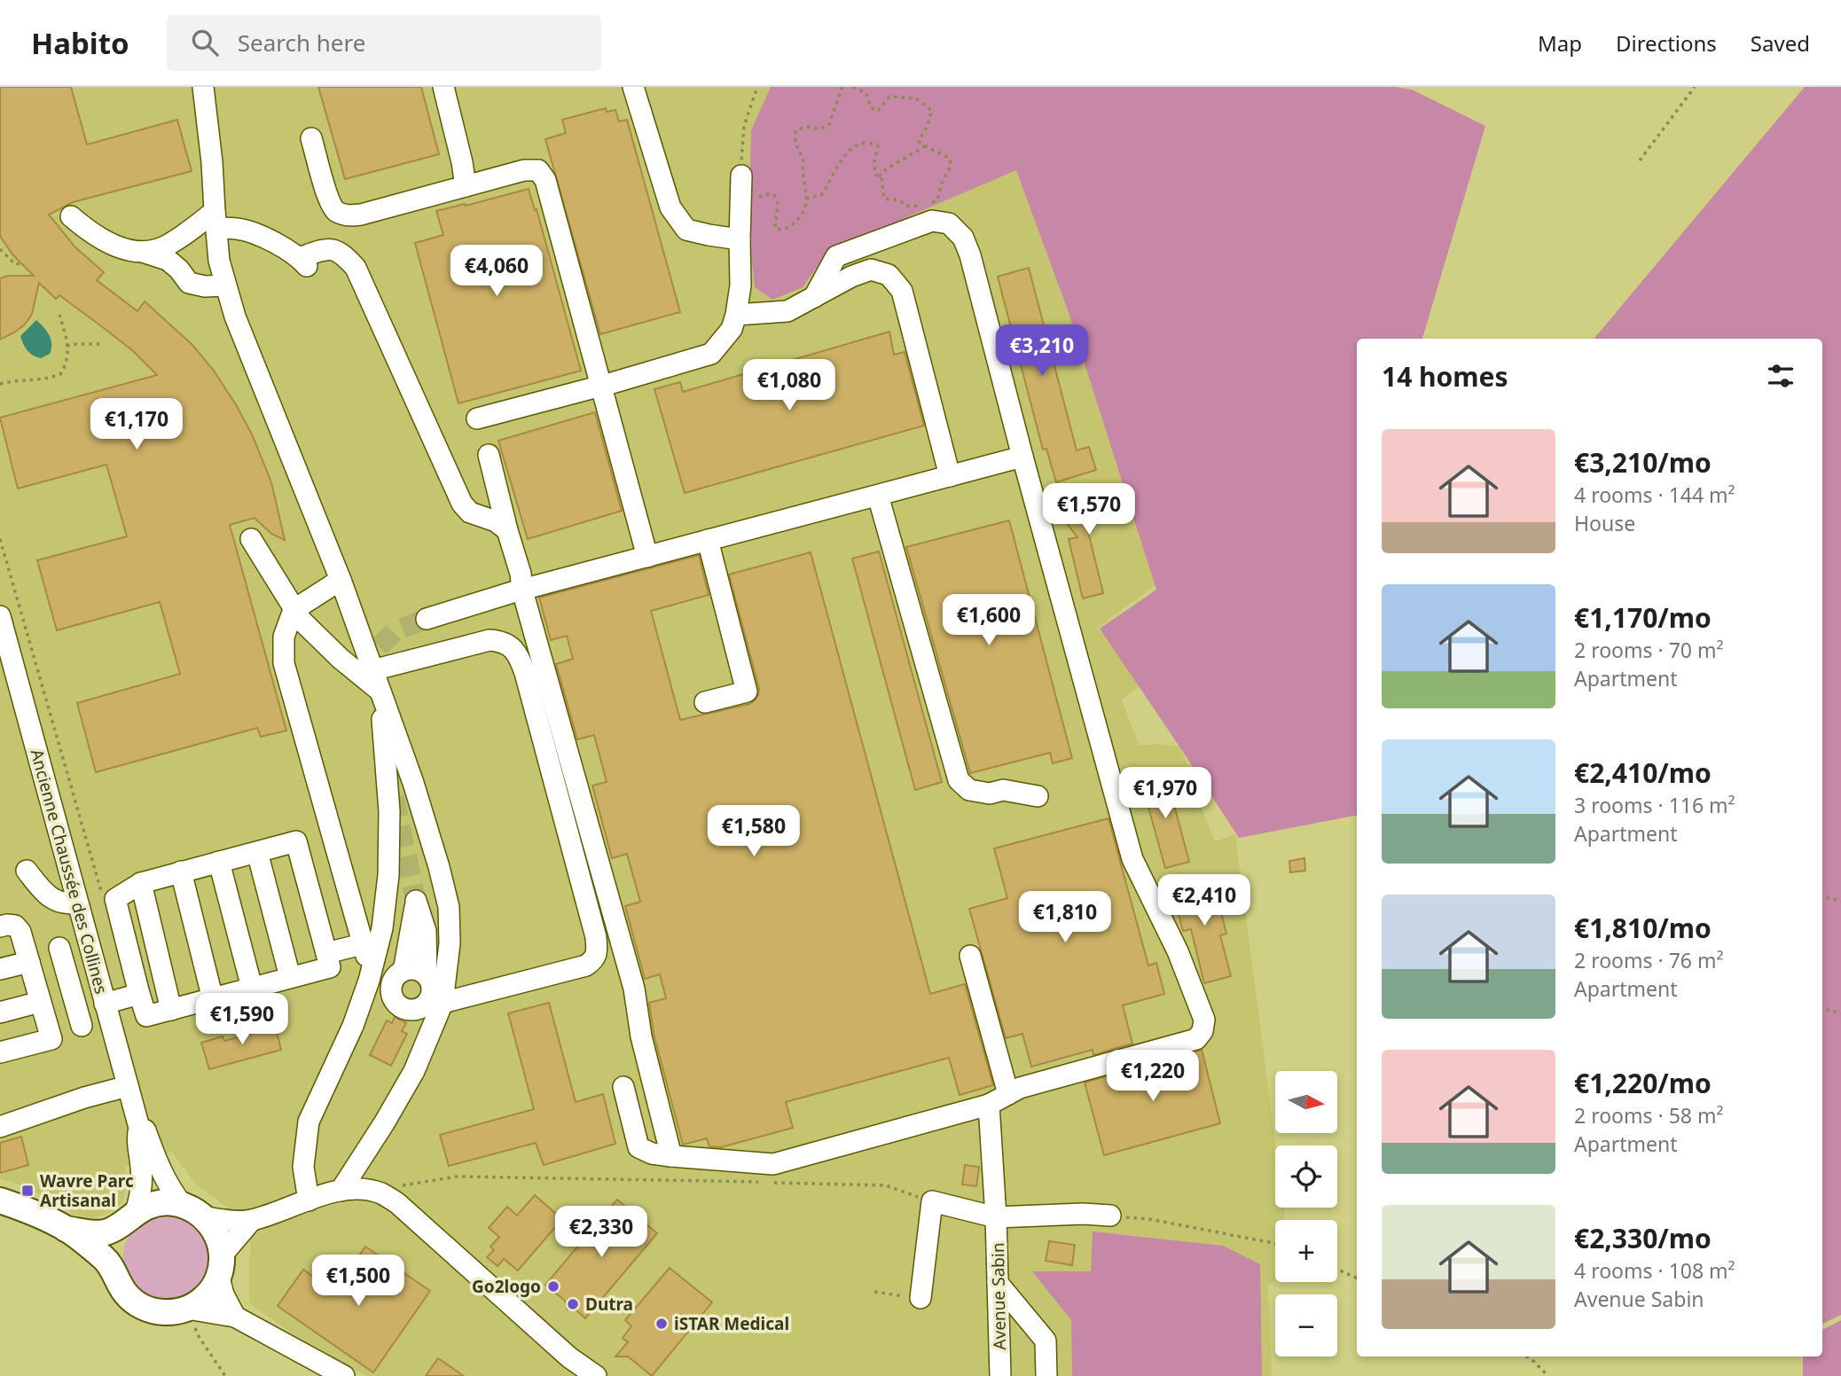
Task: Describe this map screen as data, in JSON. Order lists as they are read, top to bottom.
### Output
{
  "streets": {
    "street": ["Ancienne Chaussée des Collines", "Avenue Sabin"]
  },
  "places": {
    "transit": ["Wavre Parc Artisanal"],
    "other": ["Go2logo", "Dutra", "iSTAR Medical"]
  },
  "north": "right",
  "page": {
    "header": "Habito",
    "search": "Search here",
    "nav": ["Map", "Directions", "Saved"],
    "price": [
      "€4,060",
      "€3,210",
      "€1,080",
      "€1,170",
      "€1,570",
      "€1,600",
      "€1,970",
      "€1,580",
      "€2,410",
      "€1,810",
      "€1,590",
      "€1,220",
      "€2,330",
      "€1,500"
    ],
    "heading": "14 homes",
    "list": [
      {
        "name": "€3,210/mo",
        "note": "4 rooms · 144 m² · House"
      },
      {
        "name": "€1,170/mo",
        "note": "2 rooms · 70 m² · Apartment"
      },
      {
        "name": "€2,410/mo",
        "note": "3 rooms · 116 m² · Apartment"
      },
      {
        "name": "€1,810/mo",
        "note": "2 rooms · 76 m² · Apartment"
      },
      {
        "name": "€1,220/mo",
        "note": "2 rooms · 58 m² · Apartment"
      },
      {
        "name": "€2,330/mo",
        "note": "4 rooms · 108 m² · Avenue Sabin"
      }
    ],
    "map_buttons": ["+", "−"]
  }
}
